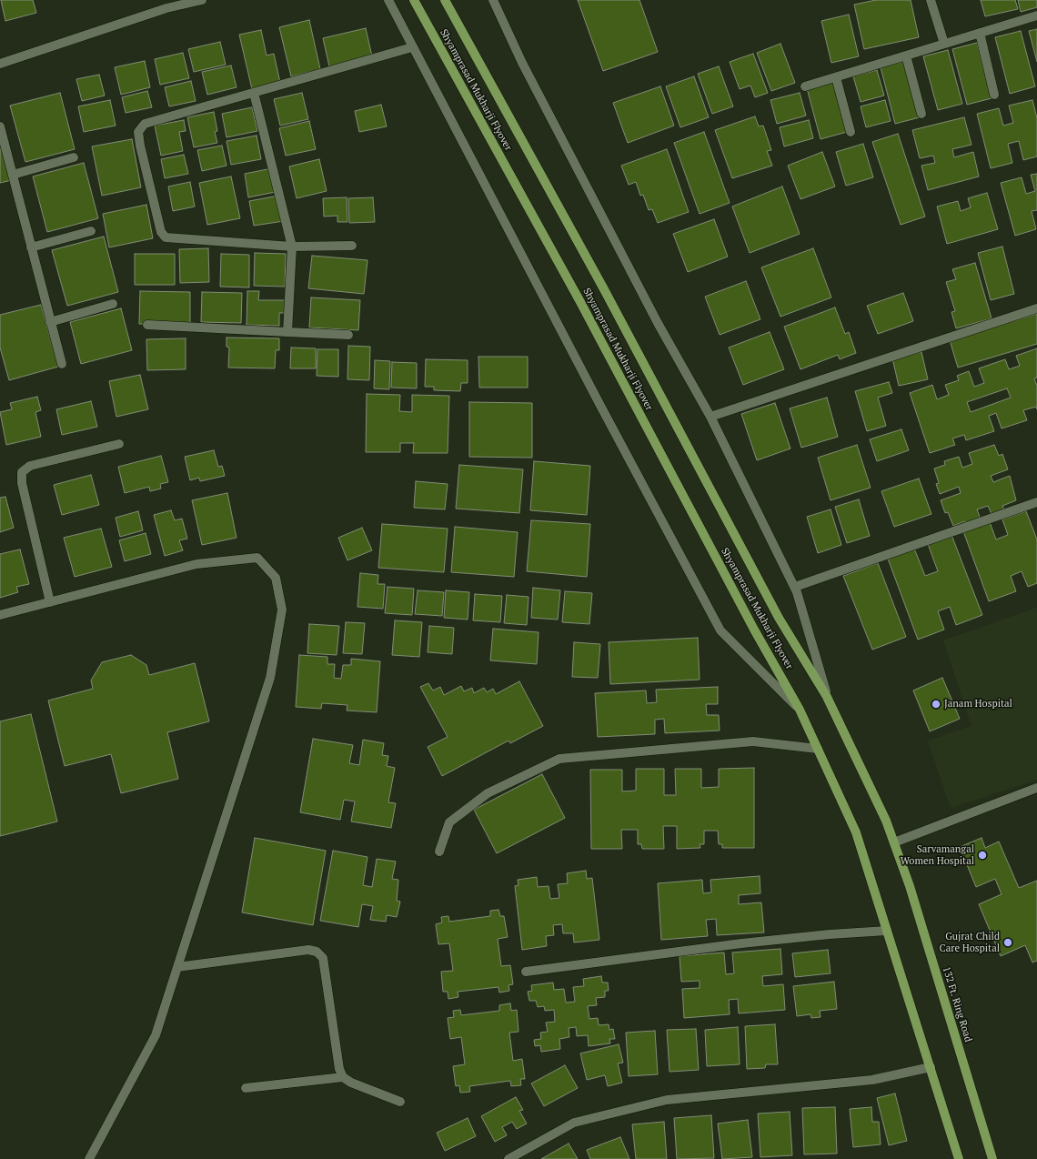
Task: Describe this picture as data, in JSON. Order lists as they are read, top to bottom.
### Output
{
  "streets": {
    "main road": ["Shyamprasad Mukharji Flyover", "132 Ft. Ring Road"]
  },
  "crossings": [
    ["Shyamprasad Mukharji Flyover", "132 Ft. Ring Road"]
  ],
  "places": ["Janam Hospital", "Sarvamangal Women Hospital", "Gujrat Child Care Hospital"]
}
